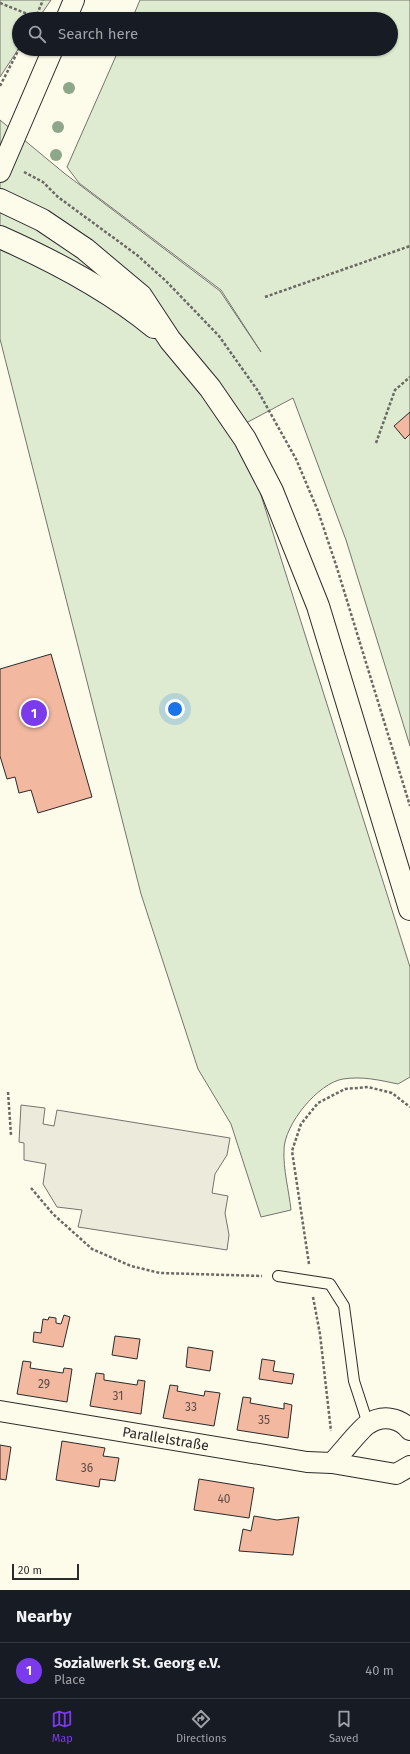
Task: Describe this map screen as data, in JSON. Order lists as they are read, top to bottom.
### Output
{
  "streets": {
    "street": ["Parallelstraße"]
  },
  "house_numbers": [
    "29",
    "31",
    "33",
    "35",
    "36",
    "40"
  ],
  "scale_bar": "20 m",
  "page": {
    "search": "Search here",
    "pins": "1",
    "scale": "20 m",
    "heading": "Nearby",
    "list": [
      {
        "mark": "1",
        "name": "Sozialwerk St. Georg e.V.",
        "note": "Place",
        "value": "40 m"
      }
    ],
    "nav": ["Map", "Directions", "Saved"]
  }
}
